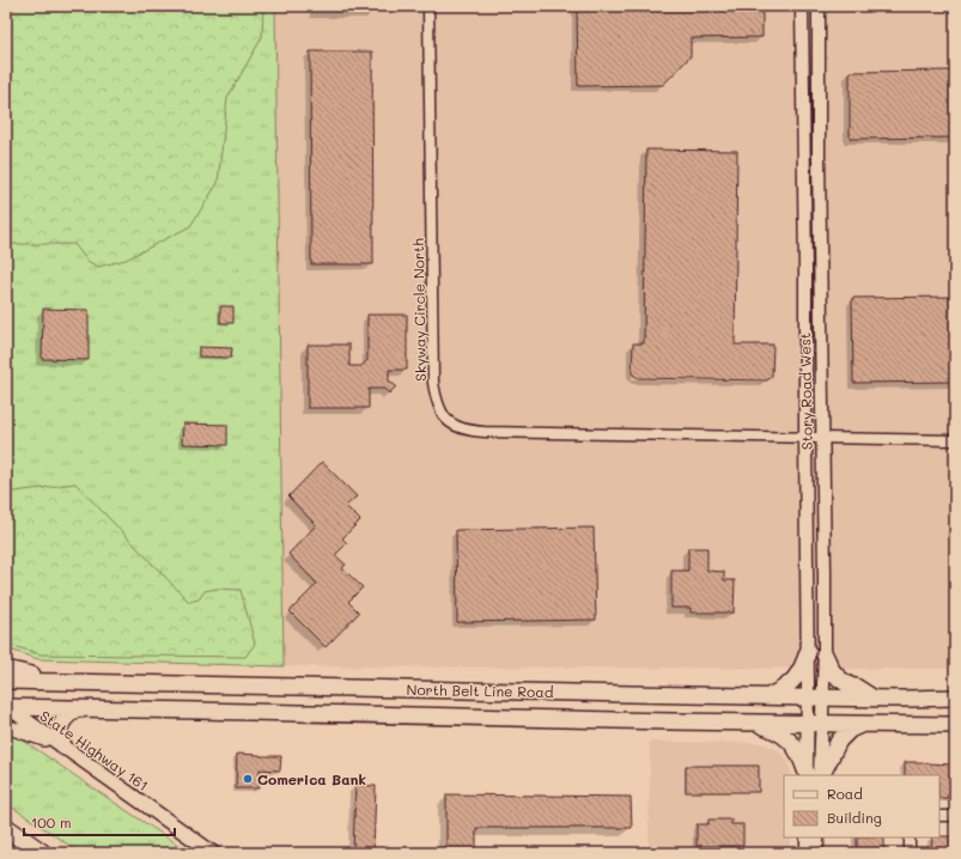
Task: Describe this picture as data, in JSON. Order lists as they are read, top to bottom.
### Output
{
  "streets": {
    "main road": ["North Belt Line Road", "State Highway 161"],
    "street": ["Skyway Circle North", "Story Road West"]
  },
  "crossings": [
    ["Skyway Circle North", "Story Road West"],
    ["Story Road West", "North Belt Line Road"],
    ["North Belt Line Road", "State Highway 161"]
  ],
  "places": ["Comerica Bank"],
  "legend": ["Road", "Building"],
  "scale_bar": "100 m"
}
